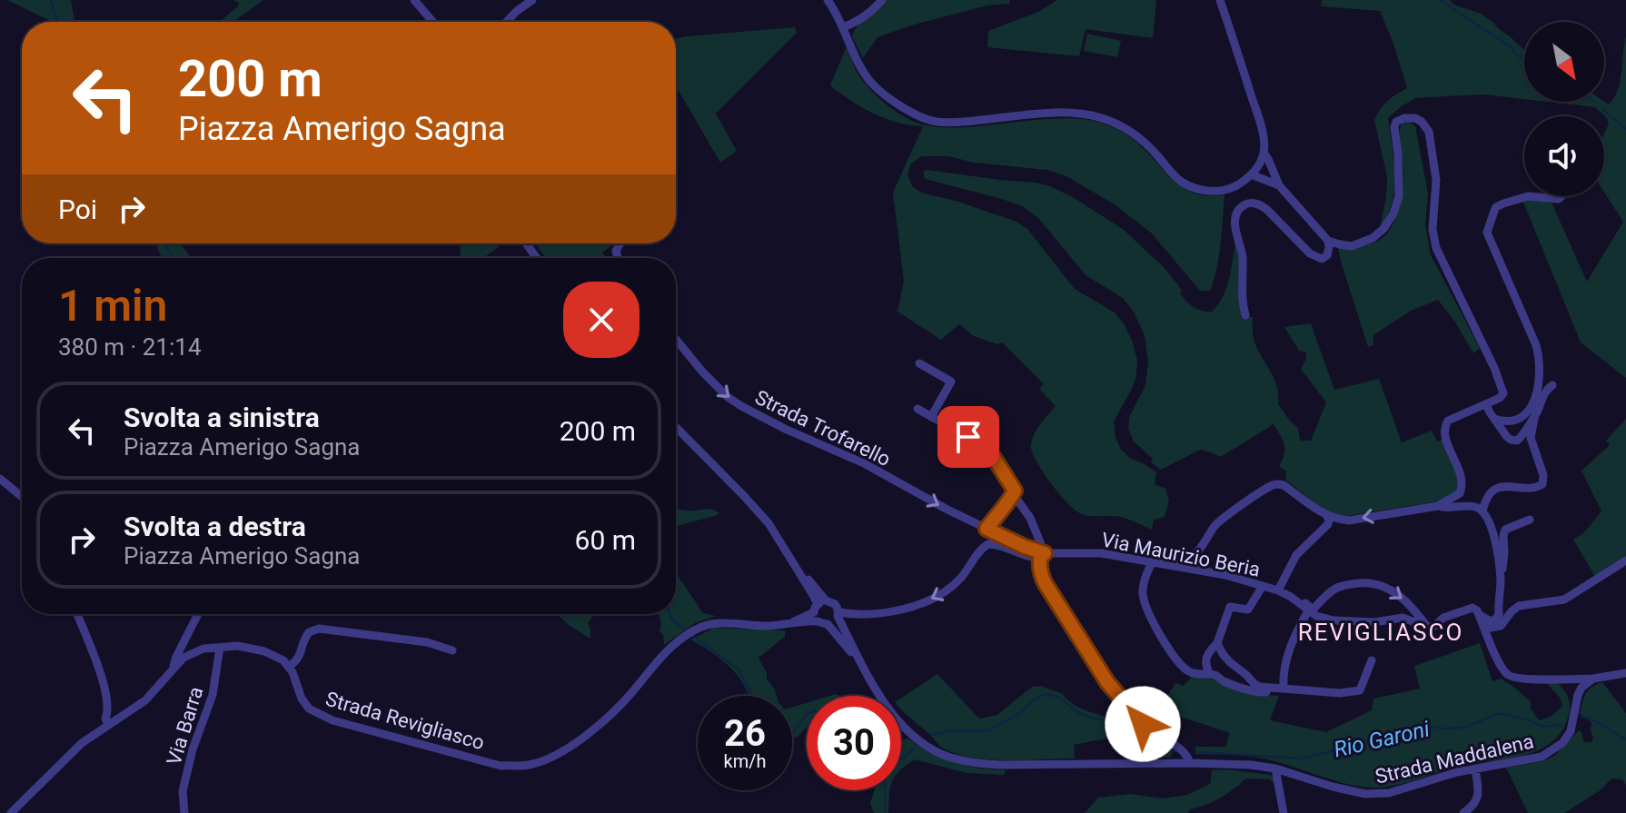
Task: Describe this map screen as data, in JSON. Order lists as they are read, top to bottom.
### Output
{
  "streets": {
    "street": [
      "Strada Trofarello",
      "Via Maurizio Beria",
      "Strada Revigliasco",
      "Via Barra",
      "Strada Maddalena"
    ]
  },
  "crossings": [
    ["Strada Trofarello", "Via Maurizio Beria"],
    ["Strada Revigliasco", "Strada Maddalena"]
  ],
  "districts": ["REVIGLIASCO"],
  "water": ["Rio Garoni"],
  "north": "bottom right",
  "page": {
    "turn": ["200 m", "Piazza Amerigo Sagna"],
    "then": "Poi",
    "heading": ["1 min", "380 m · 21:14"],
    "list": [
      {
        "name": "Svolta a sinistra",
        "note": "Piazza Amerigo Sagna",
        "value": "200 m"
      },
      {
        "name": "Svolta a destra",
        "note": "Piazza Amerigo Sagna",
        "value": "60 m"
      }
    ],
    "speed": "26 km/h",
    "limit": "30"
  }
}
